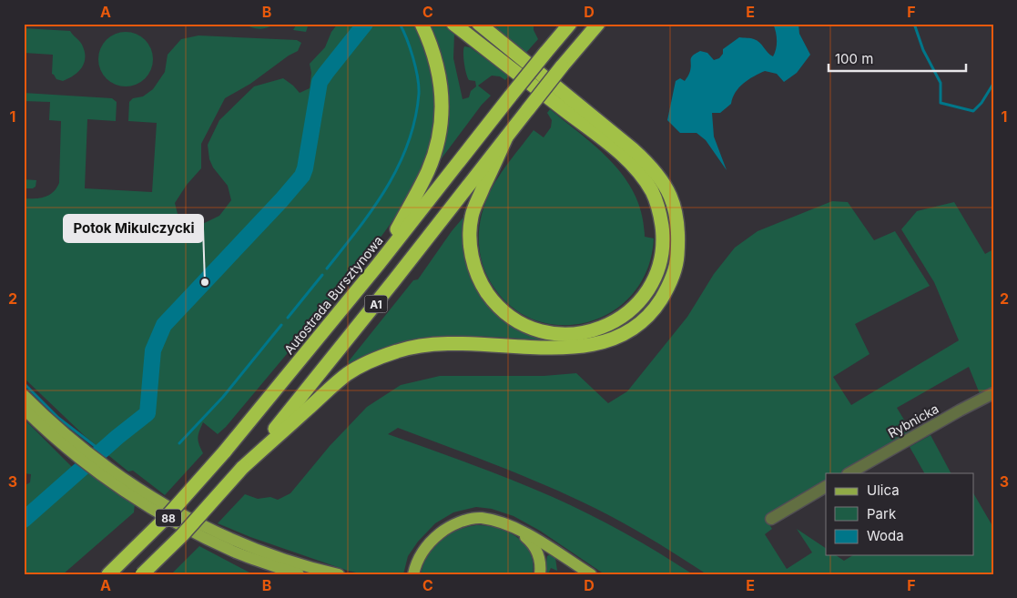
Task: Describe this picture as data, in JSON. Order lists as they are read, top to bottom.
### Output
{
  "streets": {
    "highway": ["Autostrada Bursztynowa", "A1"],
    "main road": ["88"],
    "street": ["Rybnicka"]
  },
  "places": ["Potok Mikulczycki"],
  "legend": ["Ulica", "Park", "Woda"],
  "scale_bar": "100 m",
  "grid": {
    "columns": [
      "A",
      "B",
      "C",
      "D",
      "E",
      "F"
    ],
    "rows": ["1", "2", "3"]
  }
}
